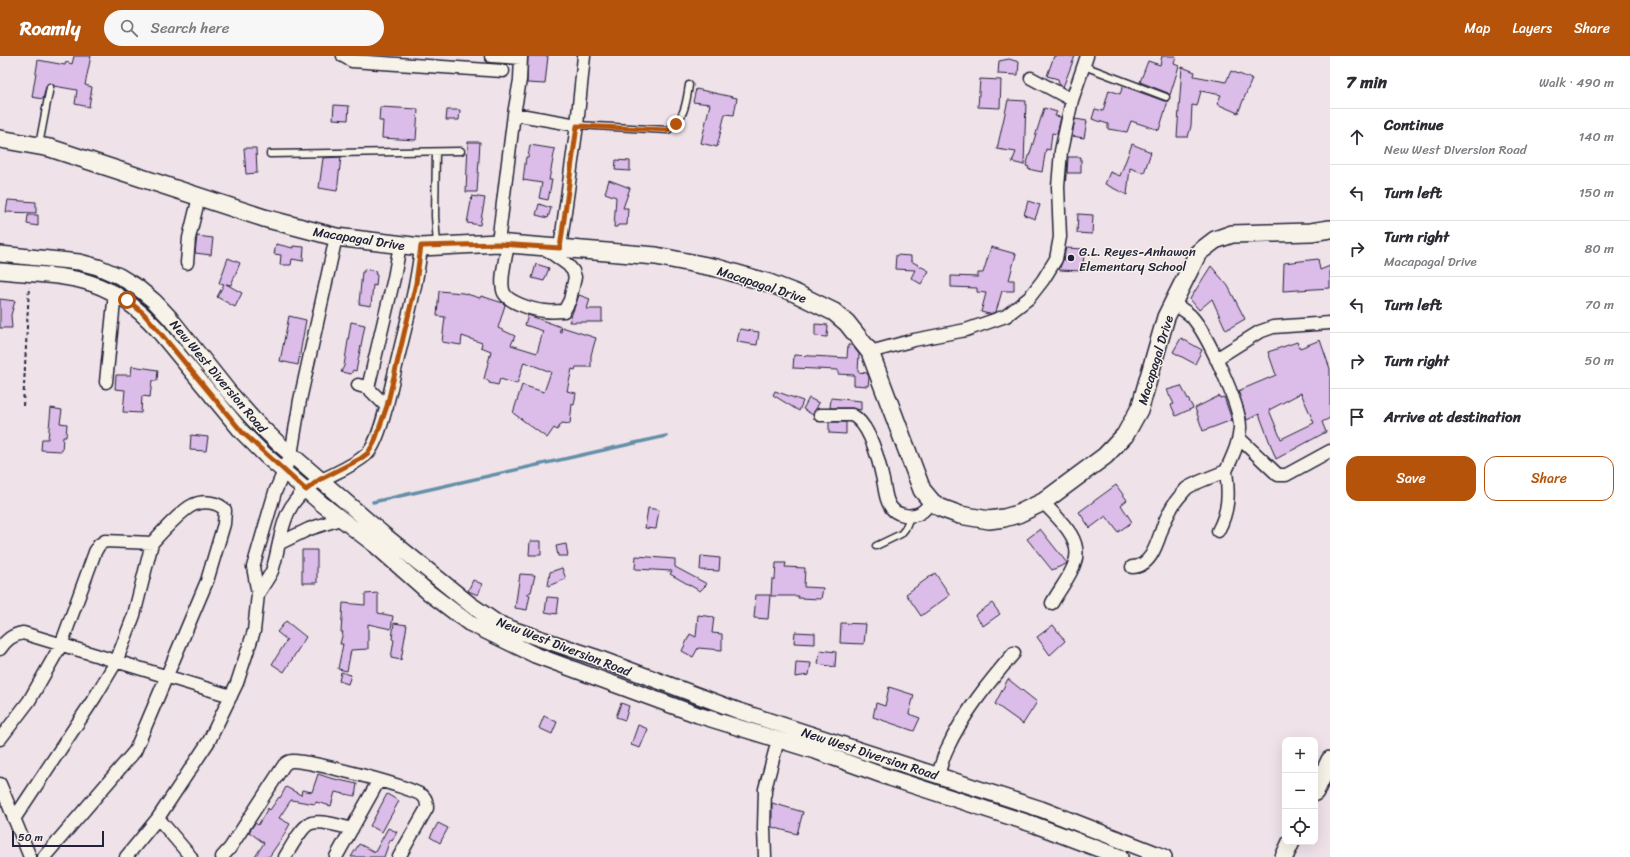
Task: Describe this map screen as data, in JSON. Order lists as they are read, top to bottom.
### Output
{
  "streets": {
    "main road": ["Macapagal Drive"],
    "street": ["New West Diversion Road"]
  },
  "places": ["G.L. Reyes-Anhawon Elementary School"],
  "scale_bar": "50 m",
  "page": {
    "header": "Roamly",
    "search": "Search here",
    "nav": ["Map", "Layers", "Share"],
    "heading": ["7 min", "Walk · 490 m"],
    "list": [
      ["Continue", "New West Diversion Road", "140 m"],
      ["Turn left", "150 m"],
      ["Turn right", "Macapagal Drive", "80 m"],
      ["Turn left", "70 m"],
      ["Turn right", "50 m"],
      "Arrive at destination"
    ],
    "buttons": ["Save", "Share"],
    "map_buttons": ["+", "−"],
    "scale": "50 m"
  }
}
